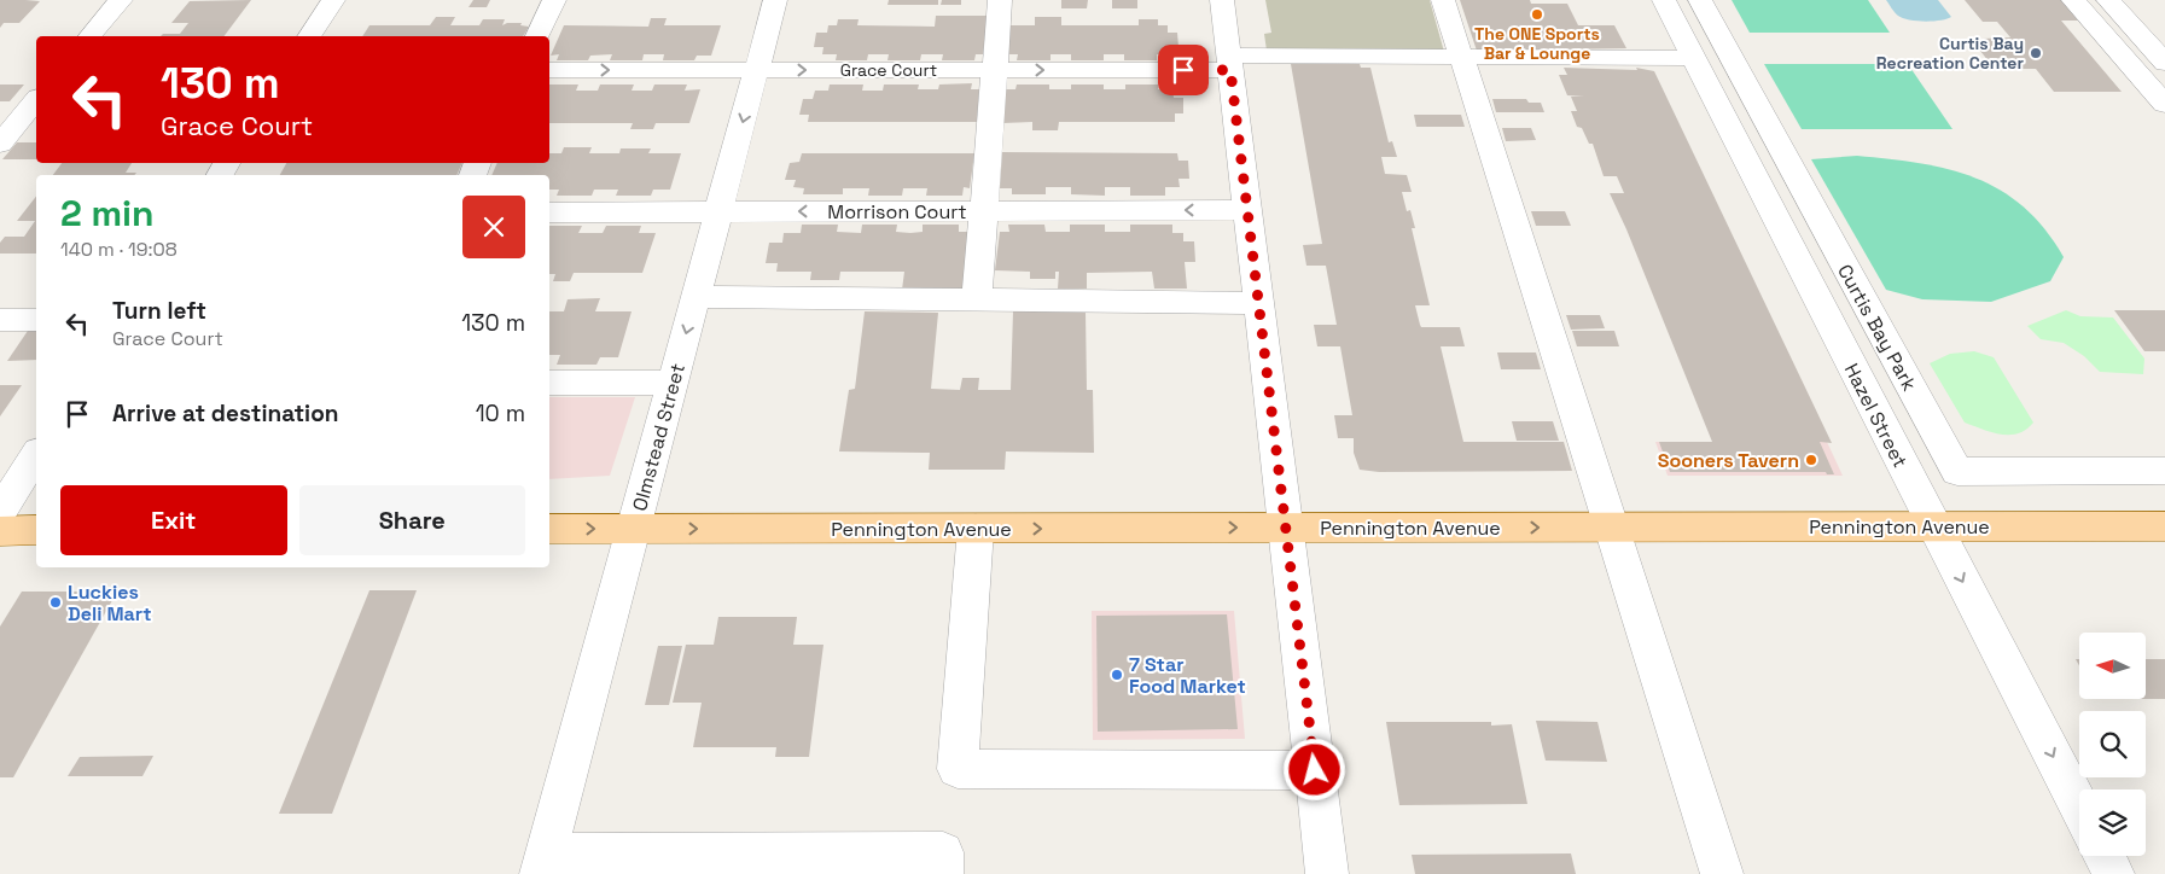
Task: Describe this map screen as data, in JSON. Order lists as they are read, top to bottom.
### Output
{
  "streets": {
    "main road": ["Pennington Avenue"],
    "street": [
      "Grace Court",
      "Morrison Court",
      "Curtis Bay Park",
      "Hazel Street",
      "Olmstead Street"
    ]
  },
  "crossings": [
    ["Grace Court", "Hazel Street"],
    ["Grace Court", "Olmstead Street"],
    ["Morrison Court", "Olmstead Street"],
    ["Hazel Street", "Pennington Avenue"],
    ["Olmstead Street", "Pennington Avenue"]
  ],
  "one_way": ["Pennington Avenue"],
  "places": [
    "The ONE Sports Bar & Lounge",
    "Curtis Bay Recreation Center",
    "Sooners Tavern",
    "Luckies Deli Mart",
    "7 Star Food Market"
  ],
  "north": "left",
  "page": {
    "turn": ["130 m", "Grace Court"],
    "heading": ["2 min", "140 m · 19:08"],
    "list": [
      {
        "name": "Turn left",
        "note": "Grace Court",
        "value": "130 m"
      },
      {
        "name": "Arrive at destination",
        "value": "10 m"
      }
    ],
    "buttons": ["Exit", "Share"]
  }
}
